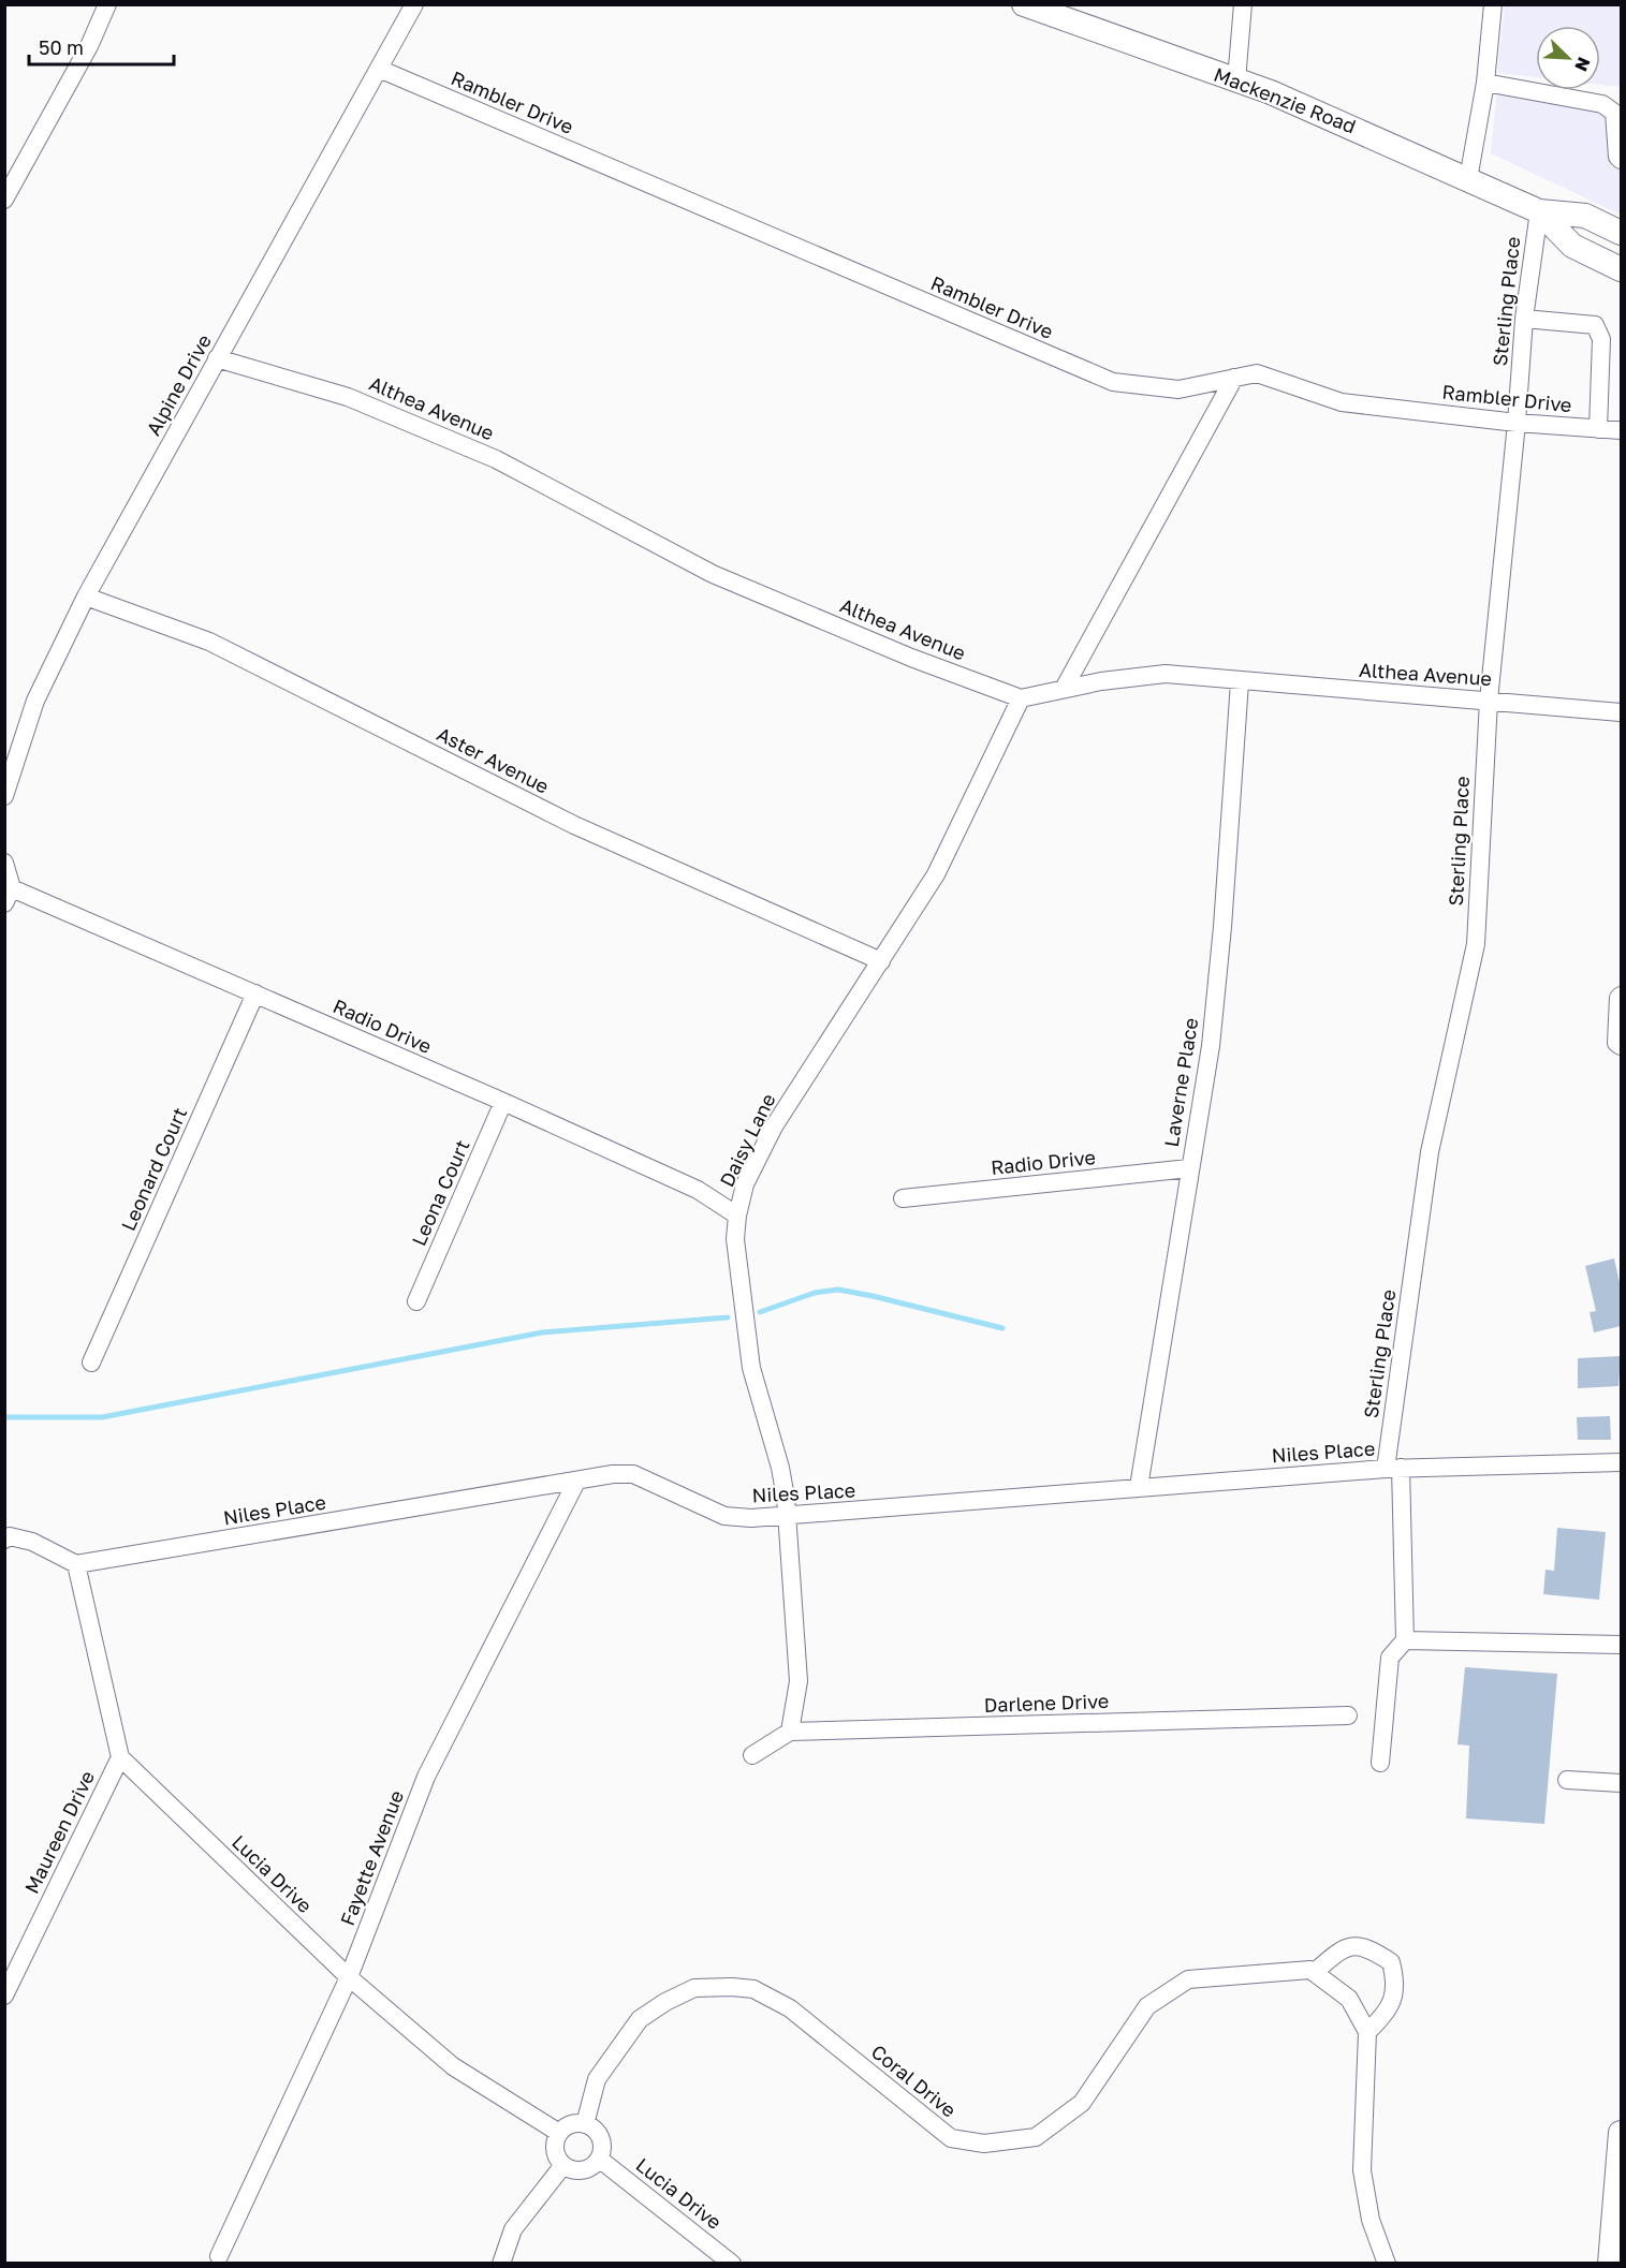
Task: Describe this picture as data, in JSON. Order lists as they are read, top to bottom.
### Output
{
  "streets": {
    "main road": ["Mackenzie Road"],
    "street": [
      "Rambler Drive",
      "Sterling Place",
      "Alpine Drive",
      "Althea Avenue",
      "Aster Avenue",
      "Radio Drive",
      "Laverne Place",
      "Daisy Lane",
      "Leonard Court",
      "Leona Court",
      "Niles Place",
      "Darlene Drive",
      "Maureen Drive",
      "Fayette Avenue",
      "Lucia Drive",
      "Coral Drive"
    ]
  },
  "crossings": [
    ["Mackenzie Road", "Sterling Place"],
    ["Rambler Drive", "Sterling Place"],
    ["Rambler Drive", "Alpine Drive"],
    ["Sterling Place", "Althea Avenue"],
    ["Sterling Place", "Niles Place"],
    ["Alpine Drive", "Althea Avenue"],
    ["Alpine Drive", "Aster Avenue"],
    ["Althea Avenue", "Laverne Place"],
    ["Althea Avenue", "Daisy Lane"],
    ["Aster Avenue", "Daisy Lane"],
    ["Radio Drive", "Laverne Place"],
    ["Radio Drive", "Daisy Lane"],
    ["Radio Drive", "Leonard Court"],
    ["Radio Drive", "Leona Court"],
    ["Laverne Place", "Niles Place"],
    ["Daisy Lane", "Niles Place"],
    ["Daisy Lane", "Darlene Drive"],
    ["Niles Place", "Fayette Avenue"],
    ["Maureen Drive", "Lucia Drive"],
    ["Fayette Avenue", "Lucia Drive"],
    ["Lucia Drive", "Coral Drive"]
  ],
  "scale_bar": "50 m",
  "north": "bottom right"
}
